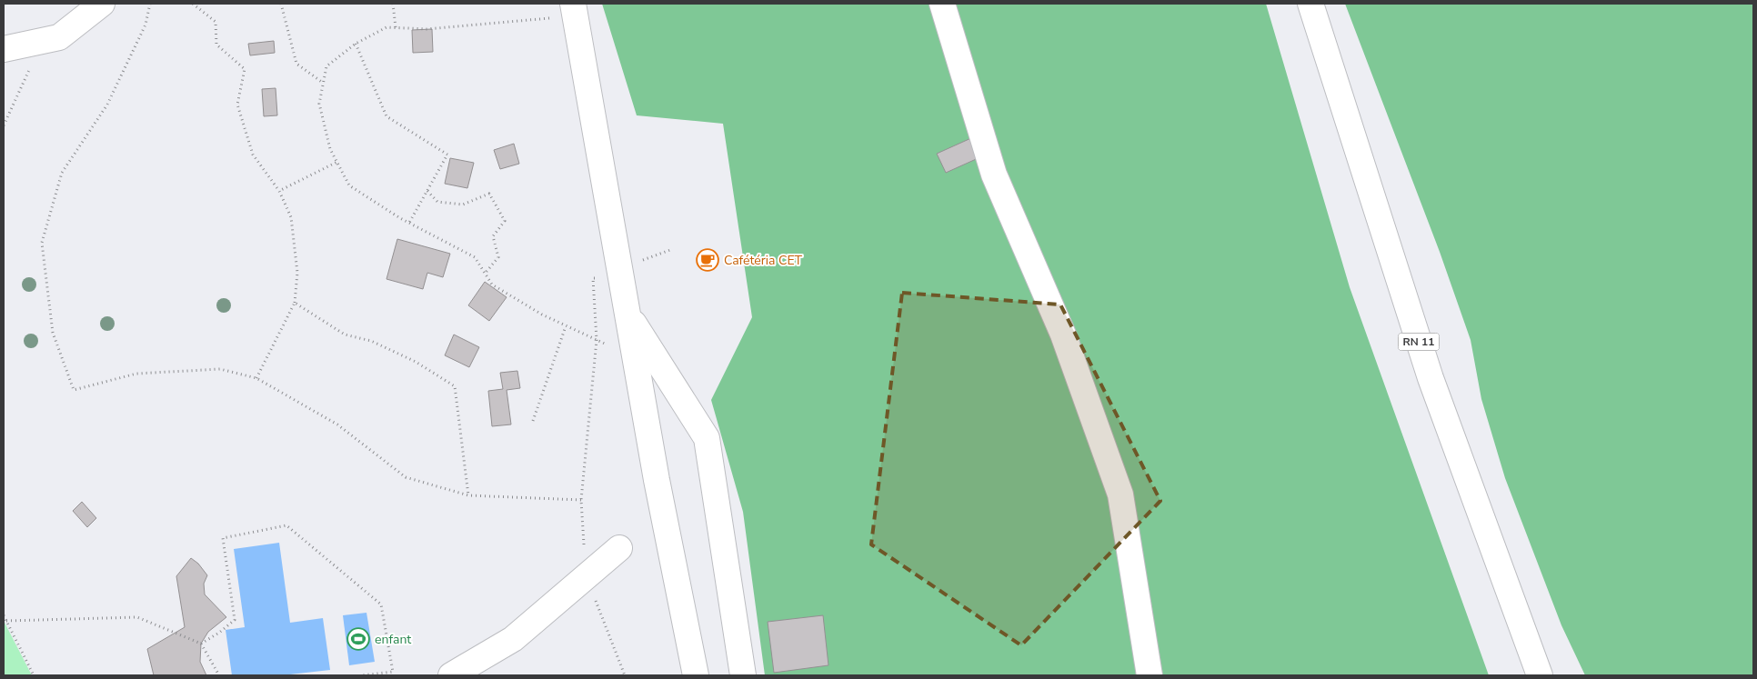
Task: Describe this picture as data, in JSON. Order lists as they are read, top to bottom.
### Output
{
  "streets": {
    "street": ["RN 11"]
  },
  "places": {
    "cafe": ["Cafétéria CET"],
    "sports": ["enfant"]
  }
}
